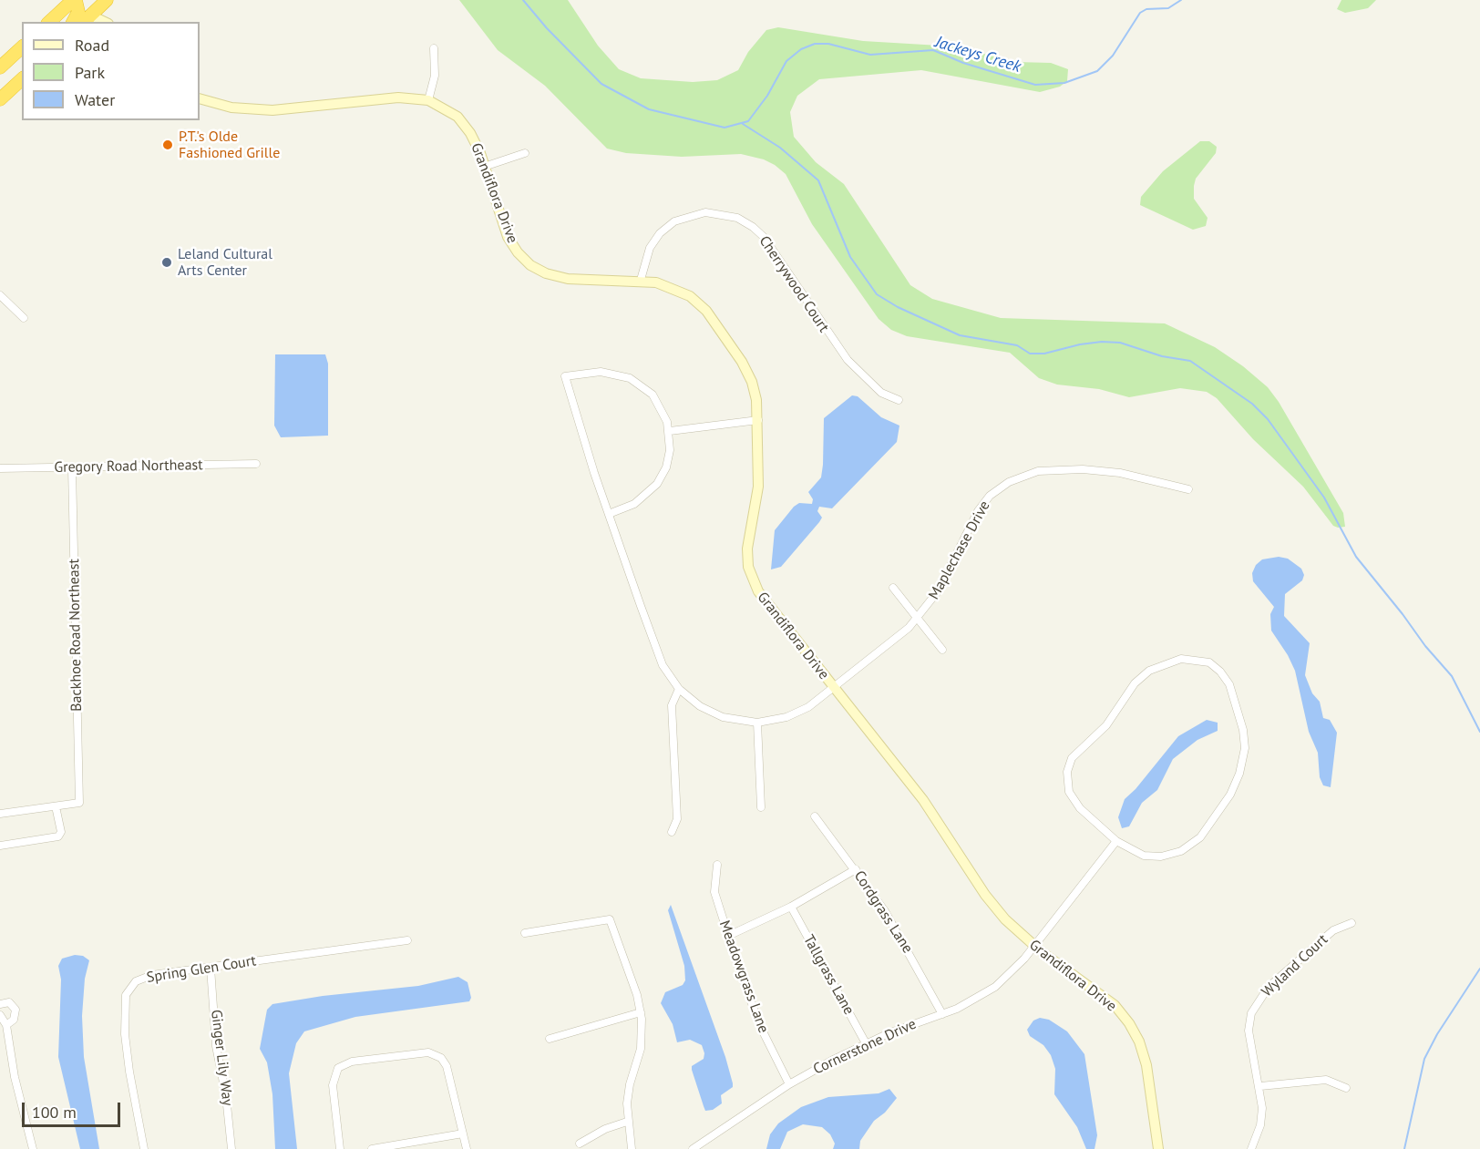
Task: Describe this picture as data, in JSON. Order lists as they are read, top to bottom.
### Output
{
  "streets": {
    "street": [
      "Grandiflora Drive",
      "Cherrywood Court",
      "Gregory Road Northeast",
      "Maplechase Drive",
      "Backhoe Road Northeast",
      "Cordgrass Lane",
      "Wyland Court",
      "Spring Glen Court",
      "Tallgrass Lane",
      "Meadowgrass Lane",
      "Cornerstone Drive",
      "Ginger Lily Way"
    ]
  },
  "crossings": [
    ["Grandiflora Drive", "Cherrywood Court"],
    ["Grandiflora Drive", "Maplechase Drive"],
    ["Grandiflora Drive", "Cornerstone Drive"],
    ["Gregory Road Northeast", "Backhoe Road Northeast"],
    ["Cordgrass Lane", "Cornerstone Drive"],
    ["Spring Glen Court", "Ginger Lily Way"],
    ["Tallgrass Lane", "Cornerstone Drive"],
    ["Meadowgrass Lane", "Cornerstone Drive"]
  ],
  "water": ["Jackeys Creek"],
  "places": ["P.T.'s Olde Fashioned Grille", "Leland Cultural Arts Center"],
  "legend": ["Road", "Park", "Water"],
  "scale_bar": "100 m"
}
